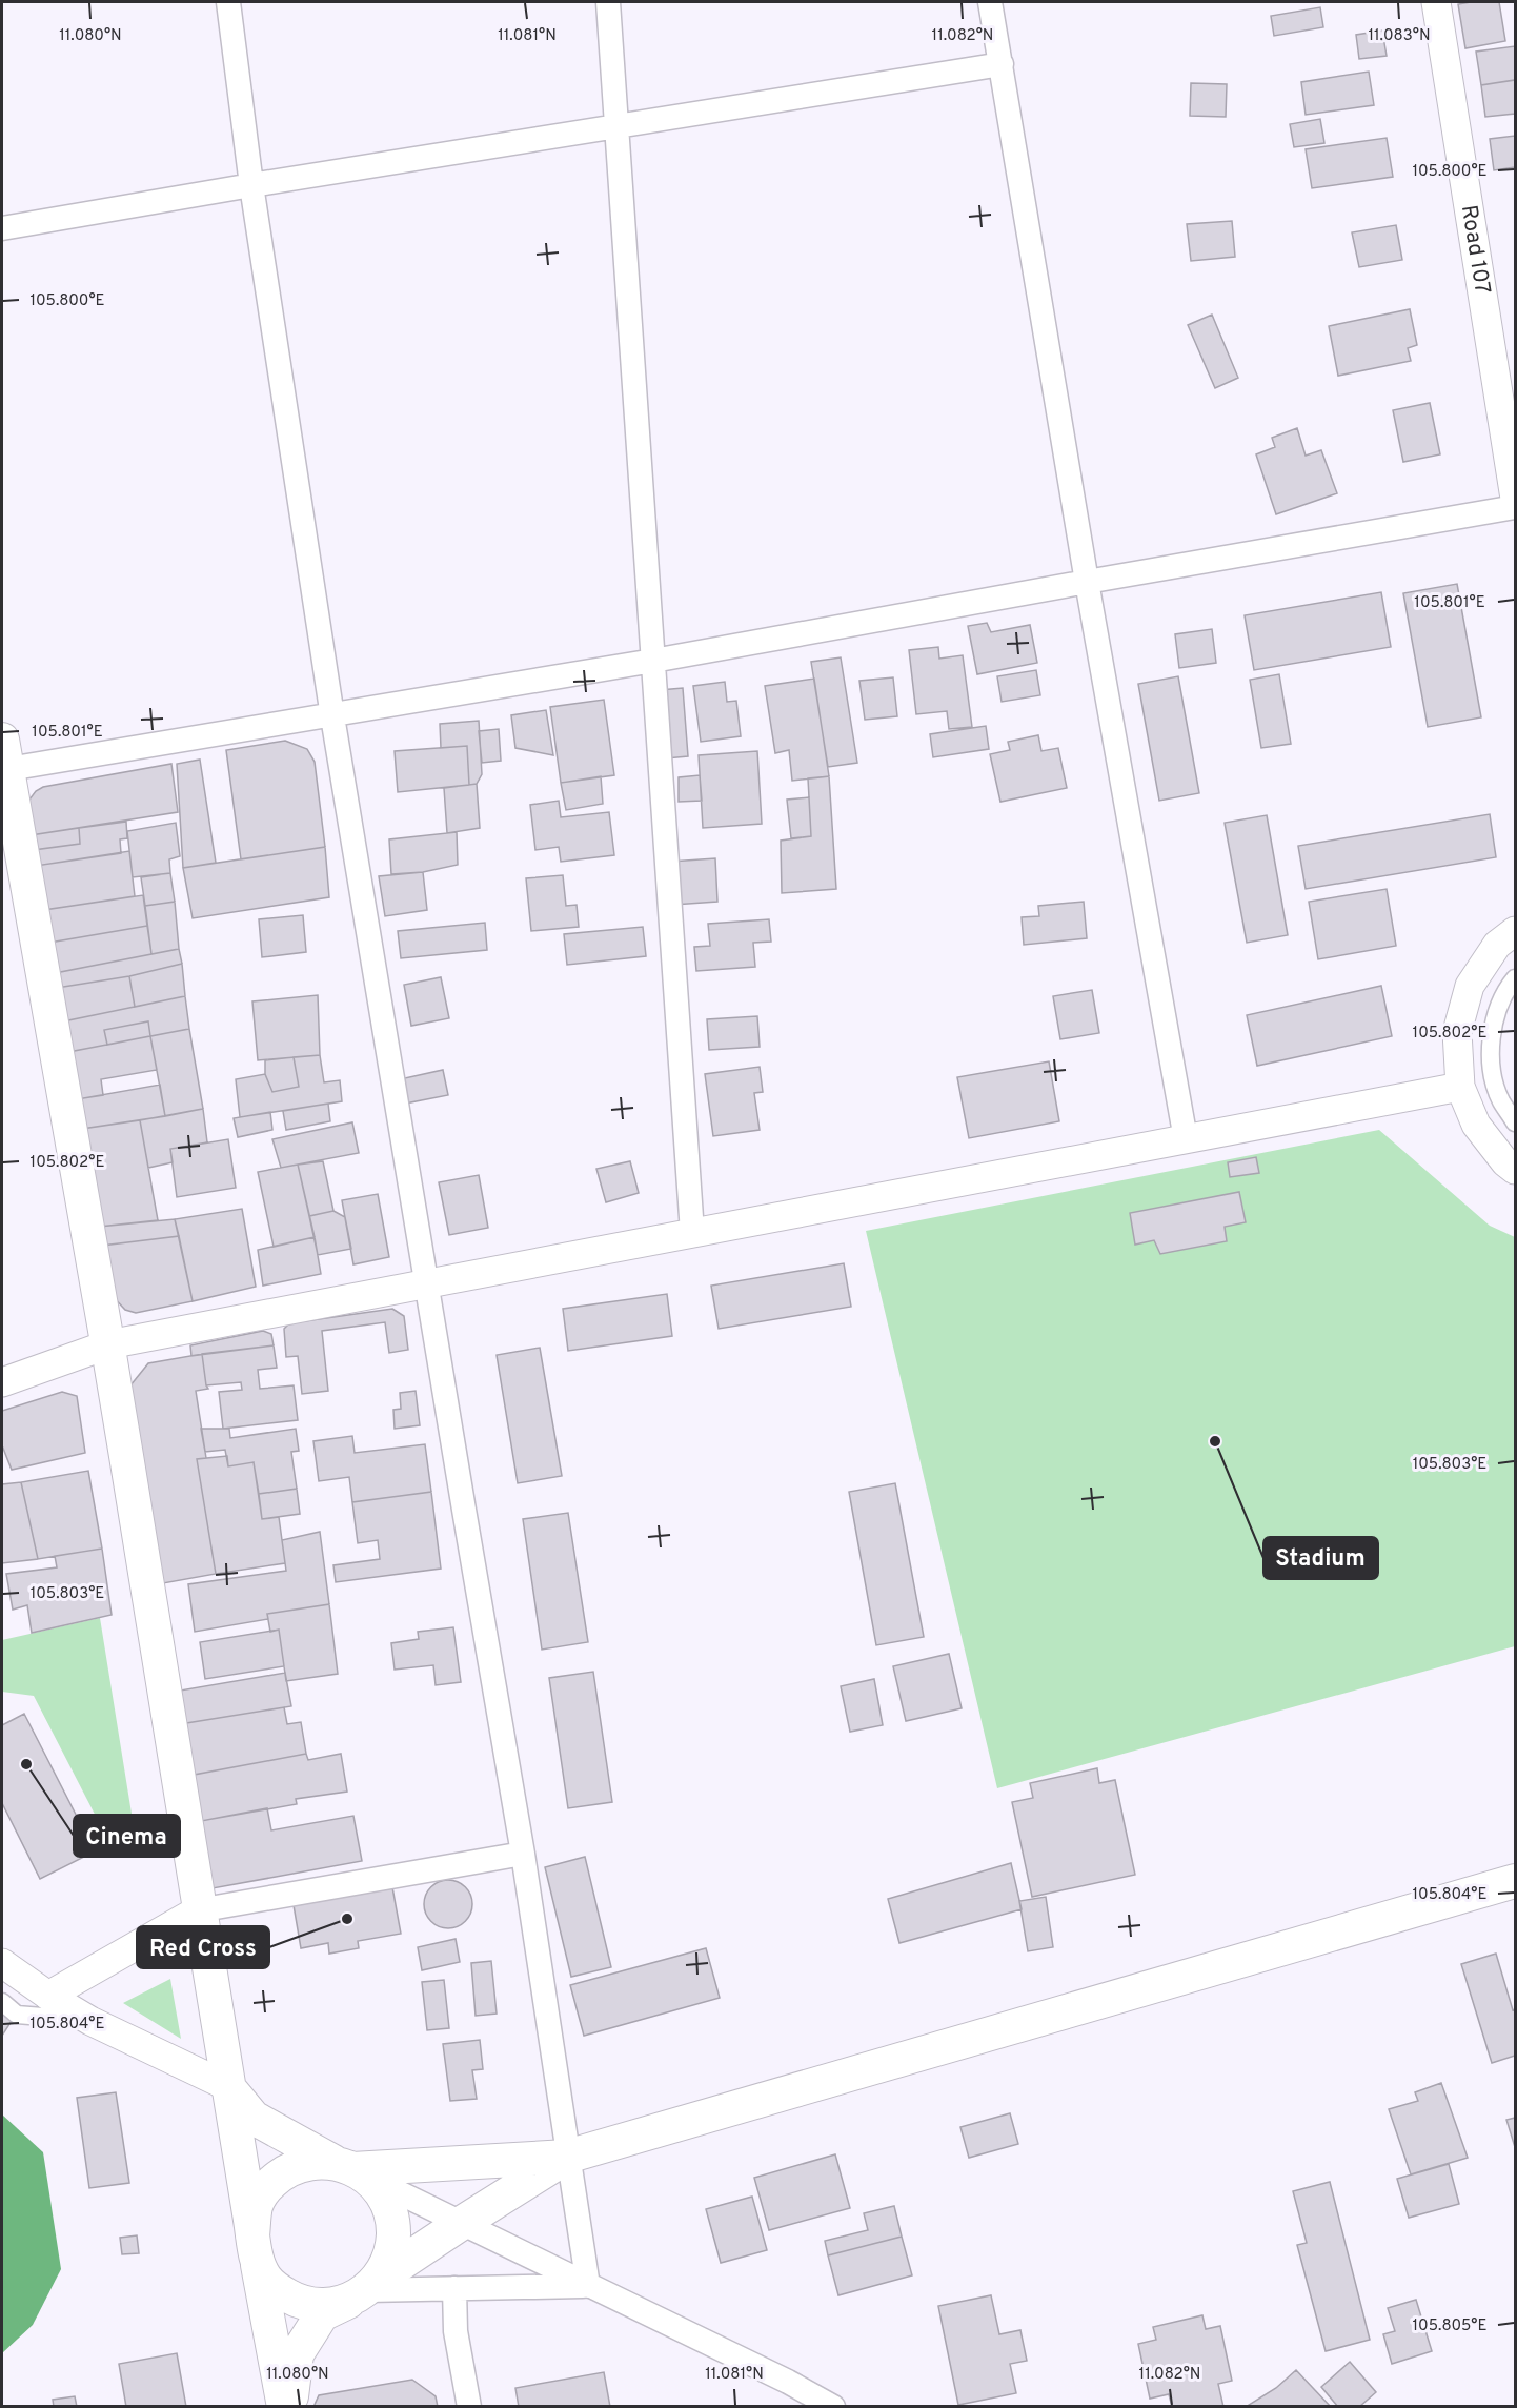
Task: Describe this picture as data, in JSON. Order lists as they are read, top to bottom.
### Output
{
  "streets": {
    "street": ["Road 107"]
  },
  "places": ["Stadium", "Cinema", "Red Cross"],
  "coordinates": [
    "11.080°N",
    "11.081°N",
    "11.082°N",
    "11.083°N",
    "105.800°E",
    "105.801°E",
    "105.802°E",
    "105.803°E",
    "105.804°E",
    "105.805°E"
  ]
}
